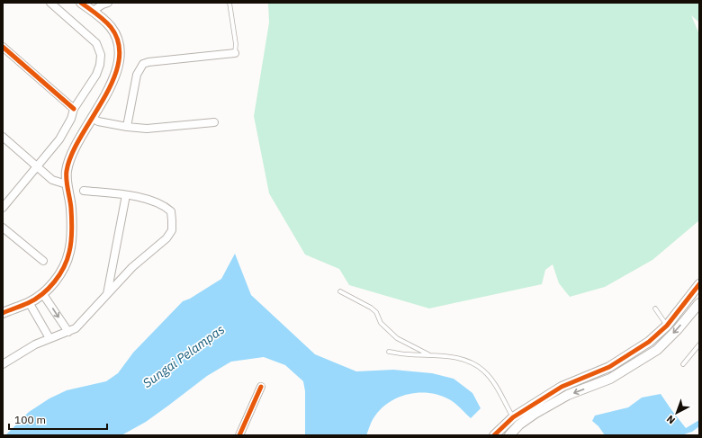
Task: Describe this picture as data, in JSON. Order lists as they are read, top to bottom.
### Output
{
  "water": ["Sungai Pelampas"],
  "scale_bar": "100 m",
  "north": "bottom left"
}
